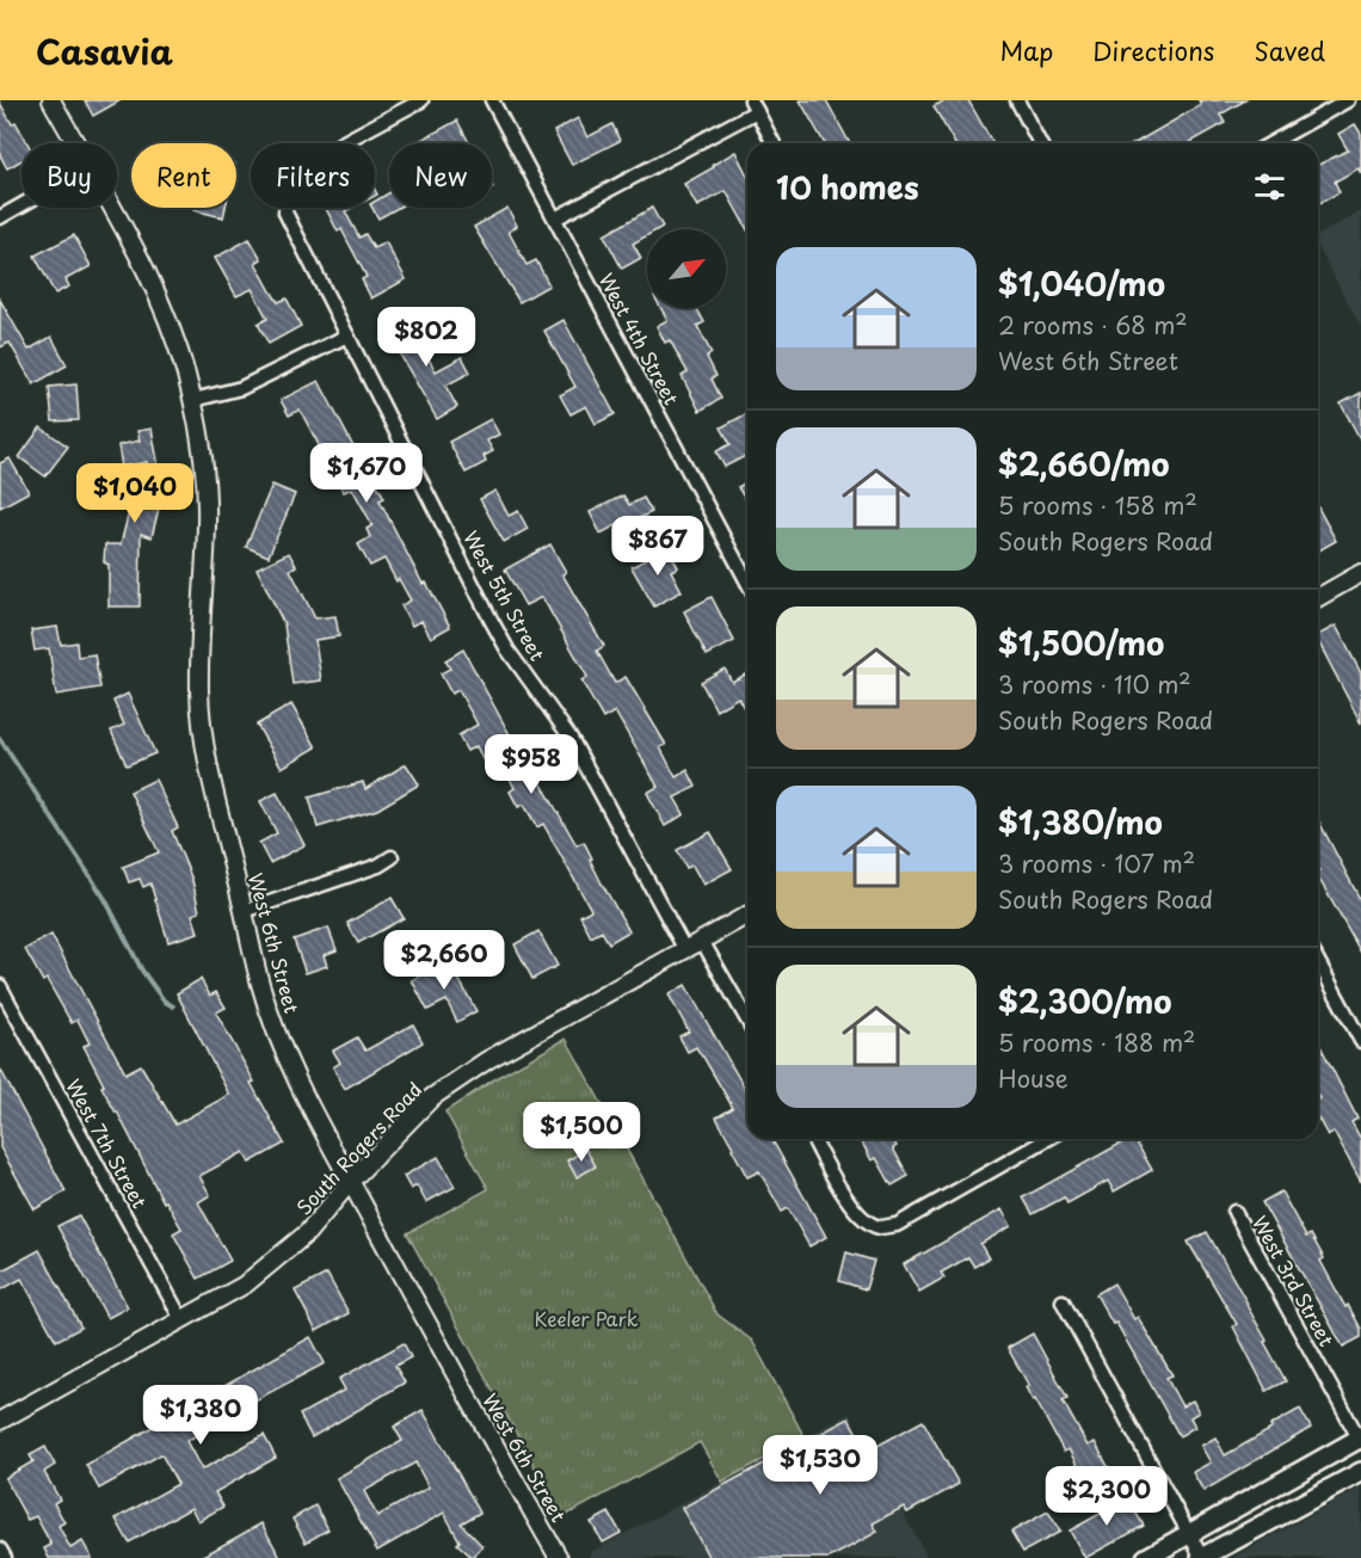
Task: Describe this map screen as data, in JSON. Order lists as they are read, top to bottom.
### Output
{
  "streets": {
    "street": [
      "West 4th Street",
      "West 5th Street",
      "West 6th Street",
      "West 7th Street",
      "South Rogers Road",
      "West 3rd Street"
    ]
  },
  "crossings": [
    ["West 5th Street", "South Rogers Road"],
    ["West 6th Street", "South Rogers Road"],
    ["West 7th Street", "South Rogers Road"]
  ],
  "parks": ["Keeler Park"],
  "north": "top right",
  "page": {
    "header": "Casavia",
    "nav": ["Map", "Directions", "Saved"],
    "chip": [
      "Buy",
      "Rent",
      "Filters",
      "New"
    ],
    "heading": "10 homes",
    "list": [
      {
        "name": "$1,040/mo",
        "note": "2 rooms · 68 m² · West 6th Street"
      },
      {
        "name": "$2,660/mo",
        "note": "5 rooms · 158 m² · South Rogers Road"
      },
      {
        "name": "$1,500/mo",
        "note": "3 rooms · 110 m² · South Rogers Road"
      },
      {
        "name": "$1,380/mo",
        "note": "3 rooms · 107 m² · South Rogers Road"
      },
      {
        "name": "$2,300/mo",
        "note": "5 rooms · 188 m² · House"
      }
    ],
    "price": [
      "$802",
      "$1,670",
      "$1,040",
      "$867",
      "$958",
      "$2,660",
      "$1,500",
      "$1,380",
      "$1,530",
      "$2,300"
    ]
  }
}
